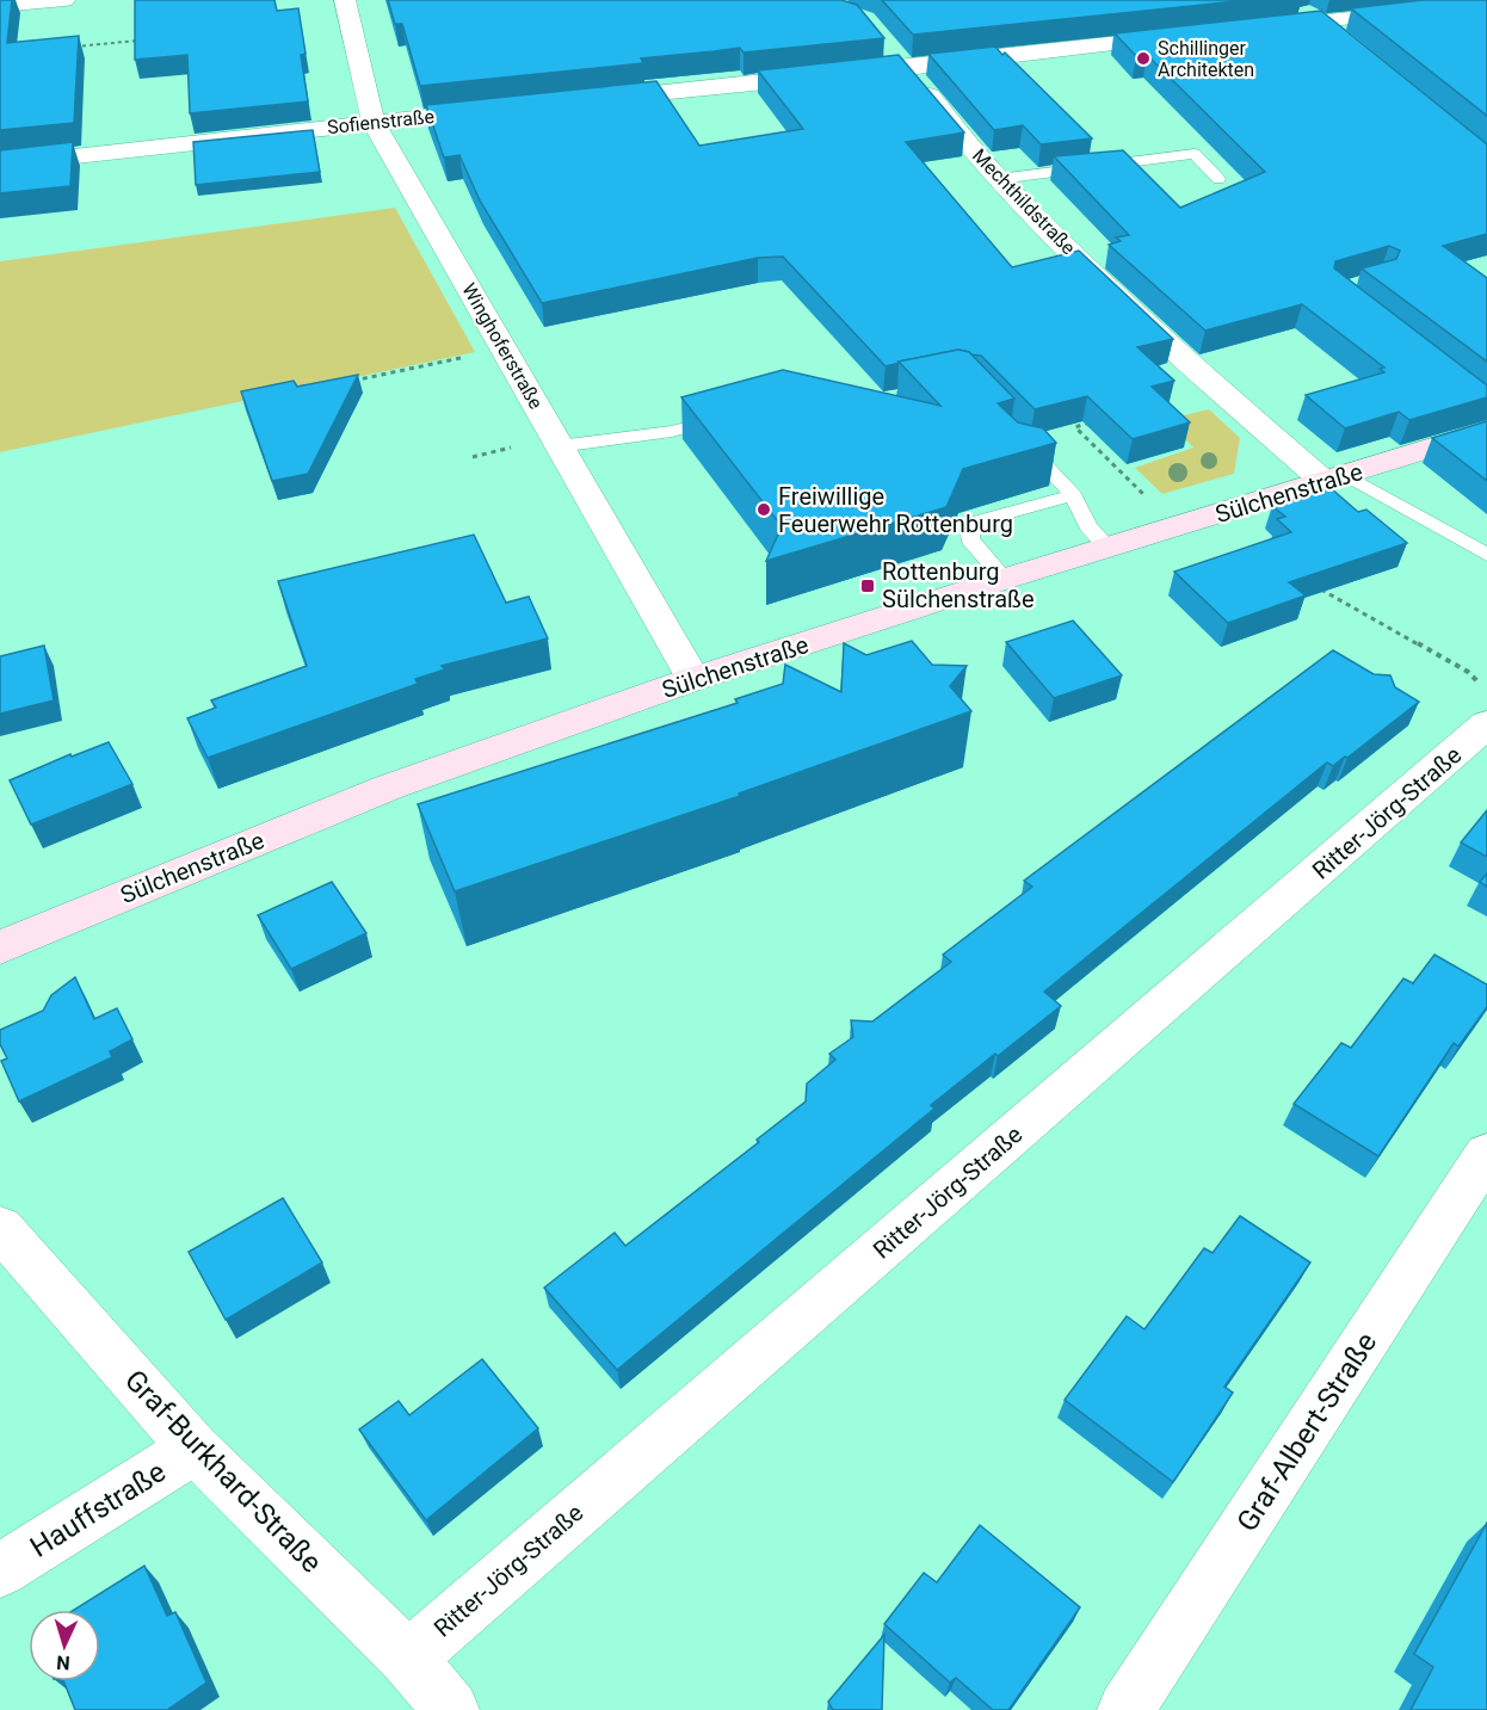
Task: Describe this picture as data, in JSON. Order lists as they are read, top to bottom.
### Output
{
  "streets": {
    "main road": ["Sülchenstraße"],
    "street": [
      "Sofienstraße",
      "Mechthildstraße",
      "Winghoferstraße",
      "Ritter-Jörg-Straße",
      "Graf-Albert-Straße",
      "Graf-Burkhard-Straße",
      "Hauffstraße"
    ]
  },
  "crossings": [
    ["Sofienstraße", "Winghoferstraße"],
    ["Mechthildstraße", "Sülchenstraße"],
    ["Winghoferstraße", "Sülchenstraße"],
    ["Ritter-Jörg-Straße", "Graf-Burkhard-Straße"],
    ["Graf-Burkhard-Straße", "Hauffstraße"]
  ],
  "places": {
    "other": ["Schillinger Architekten", "Freiwillige Feuerwehr Rottenburg"],
    "transit": ["Rottenburg Sülchenstraße"]
  },
  "north": "bottom"
}
